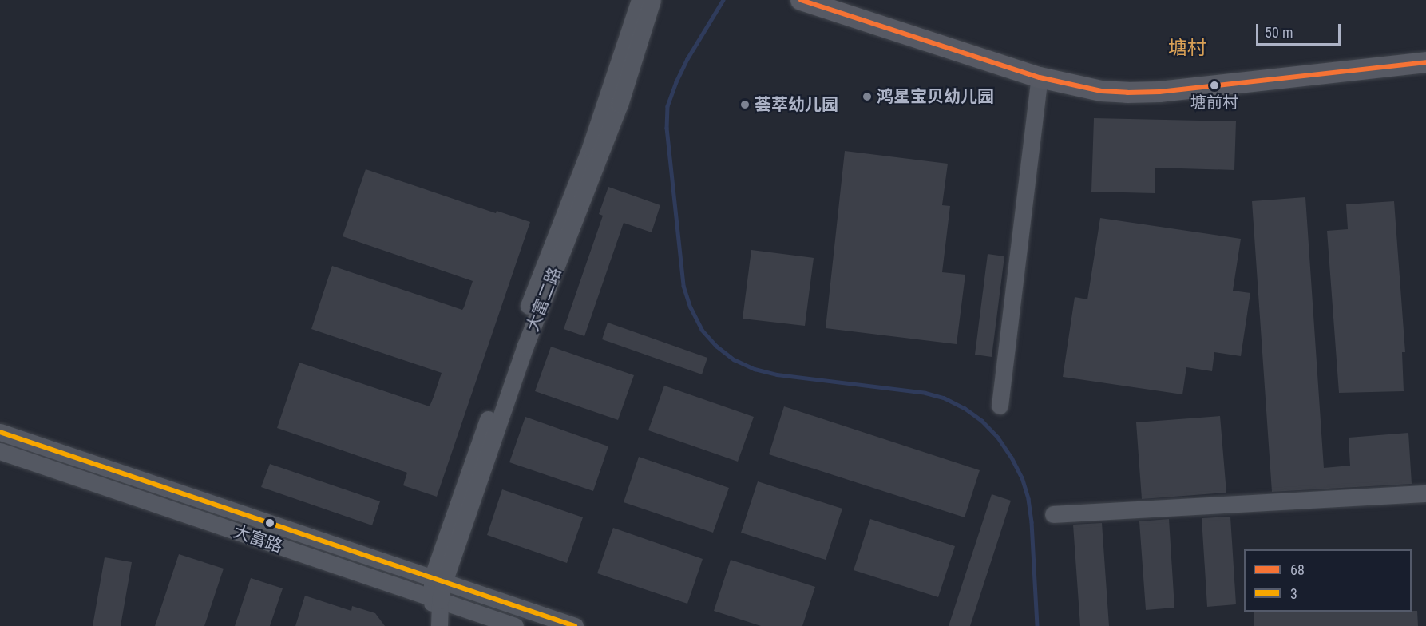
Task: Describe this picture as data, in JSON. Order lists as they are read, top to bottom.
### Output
{
  "streets": {
    "street": ["大富二路", "大富路"]
  },
  "crossings": [
    ["大富二路", "大富路"]
  ],
  "districts": ["塘村"],
  "places": ["塘前村", "鸿星宝贝幼儿园", "荟萃幼儿园"],
  "lines": ["transit line 68", "transit line 3"],
  "legend": ["68", "3"],
  "scale_bar": "50 m"
}
